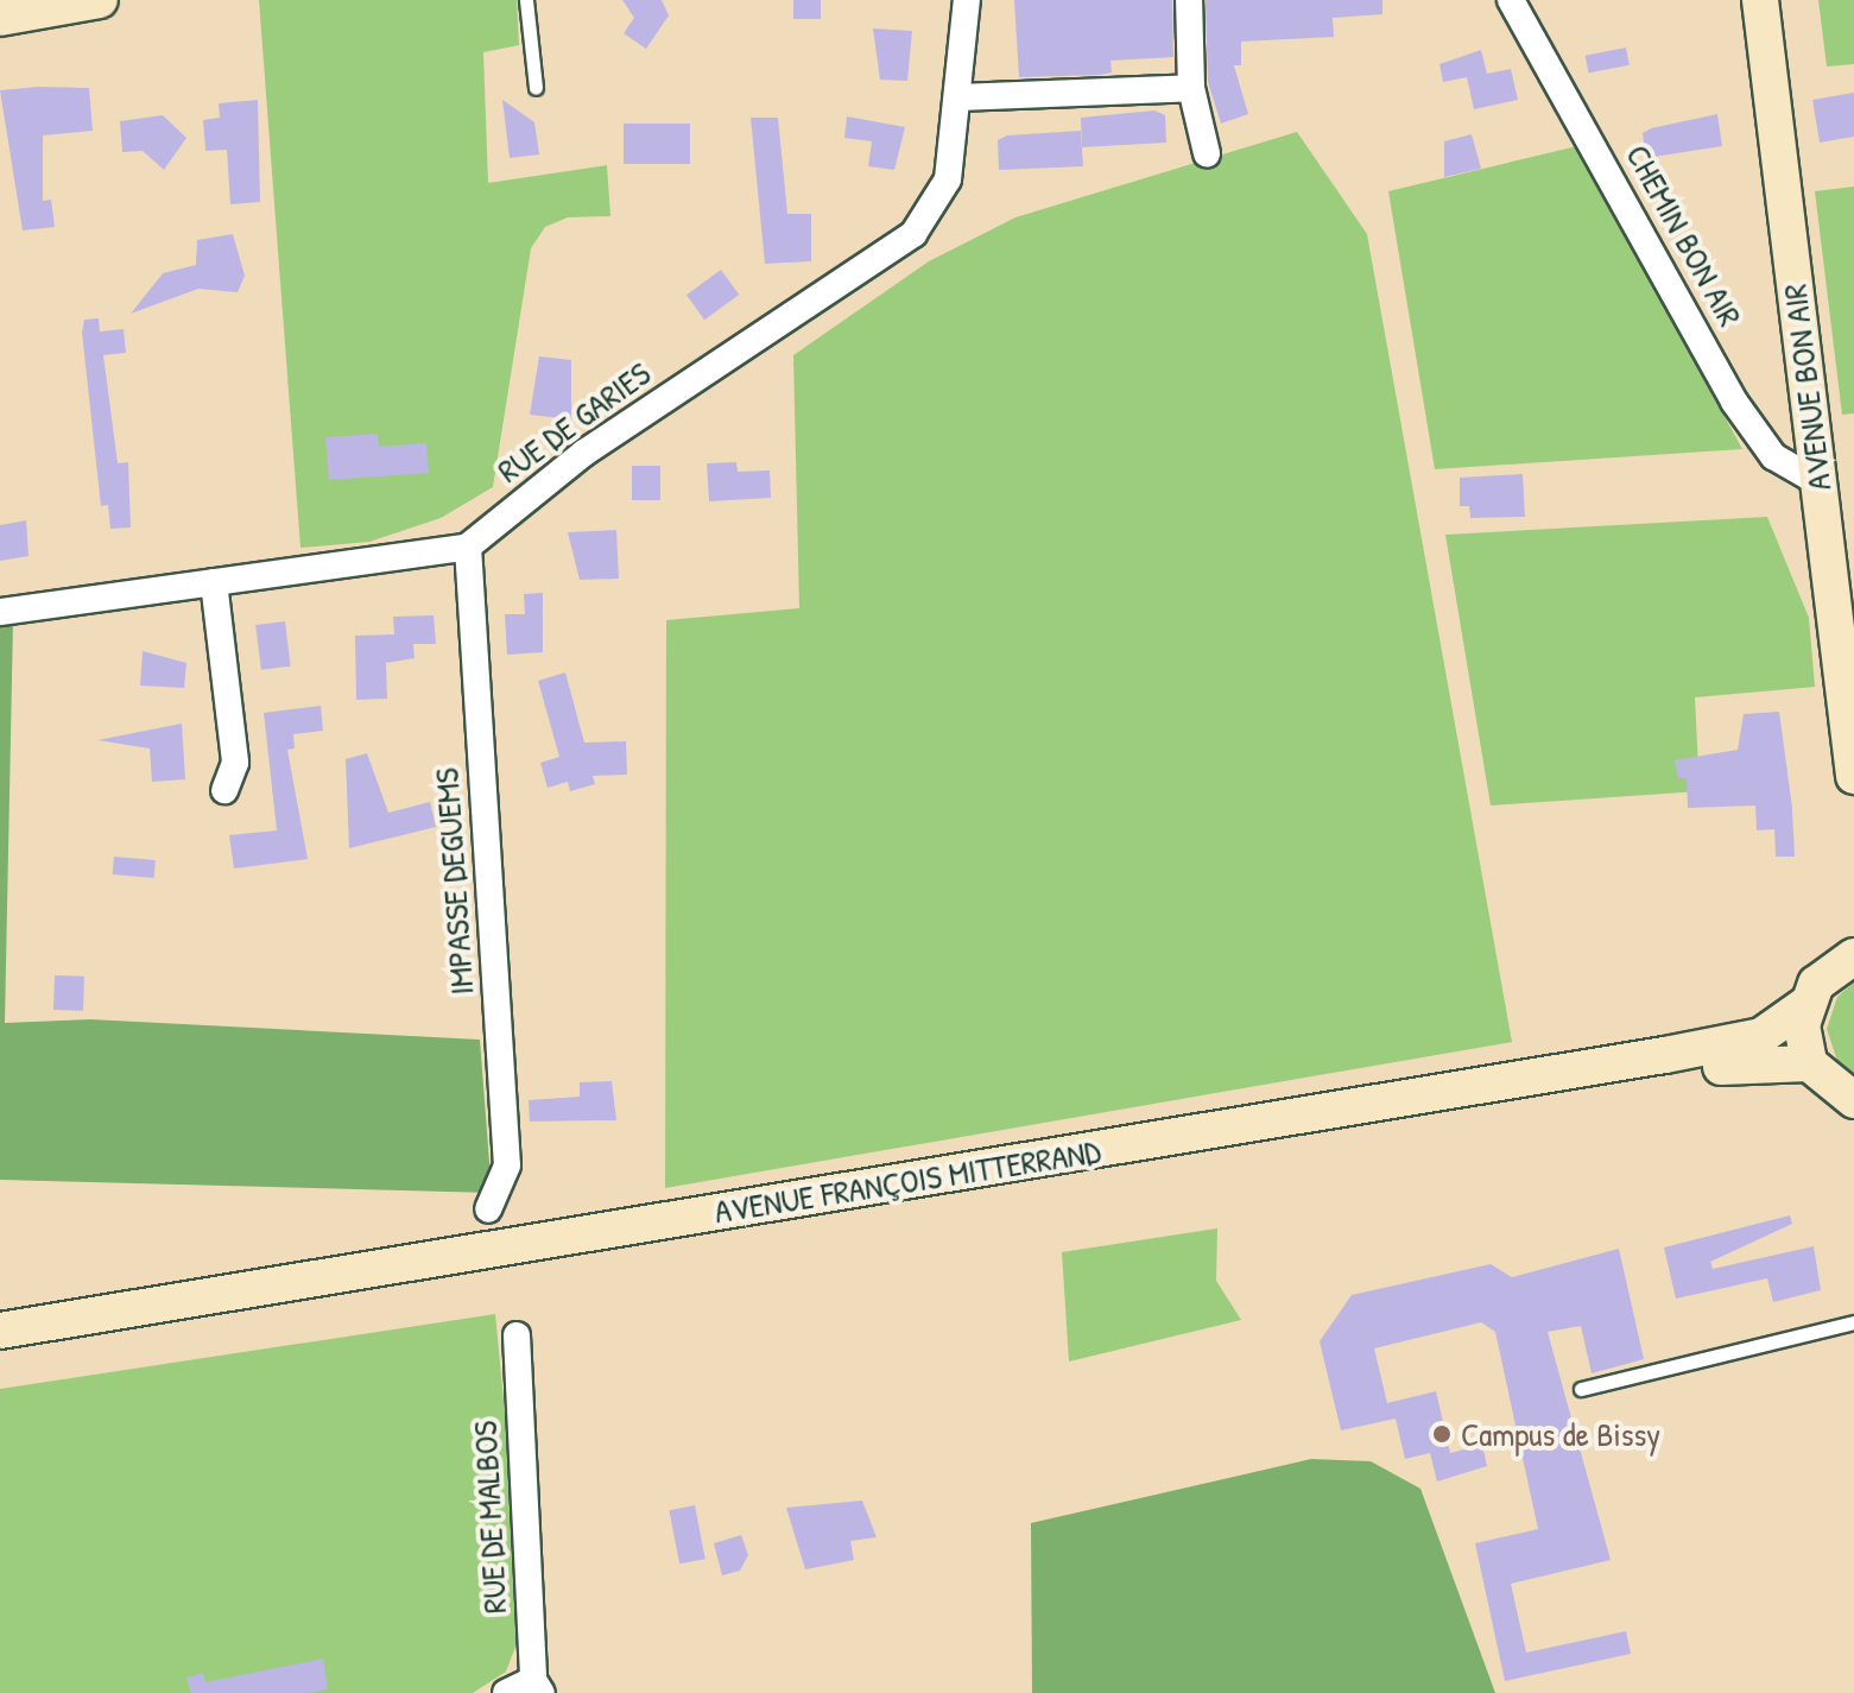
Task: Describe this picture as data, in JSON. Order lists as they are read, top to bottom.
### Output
{
  "streets": {
    "main road": ["AVENUE BON AIR", "AVENUE FRANÇOIS MITTERRAND"],
    "street": [
      "CHEMIN BON AIR",
      "RUE DE GARIES",
      "IMPASSE DEGUEMS",
      "RUE DE MALBOS"
    ]
  },
  "crossings": [
    ["CHEMIN BON AIR", "AVENUE BON AIR"],
    ["RUE DE GARIES", "IMPASSE DEGUEMS"]
  ],
  "places": ["Campus de Bissy"]
}
